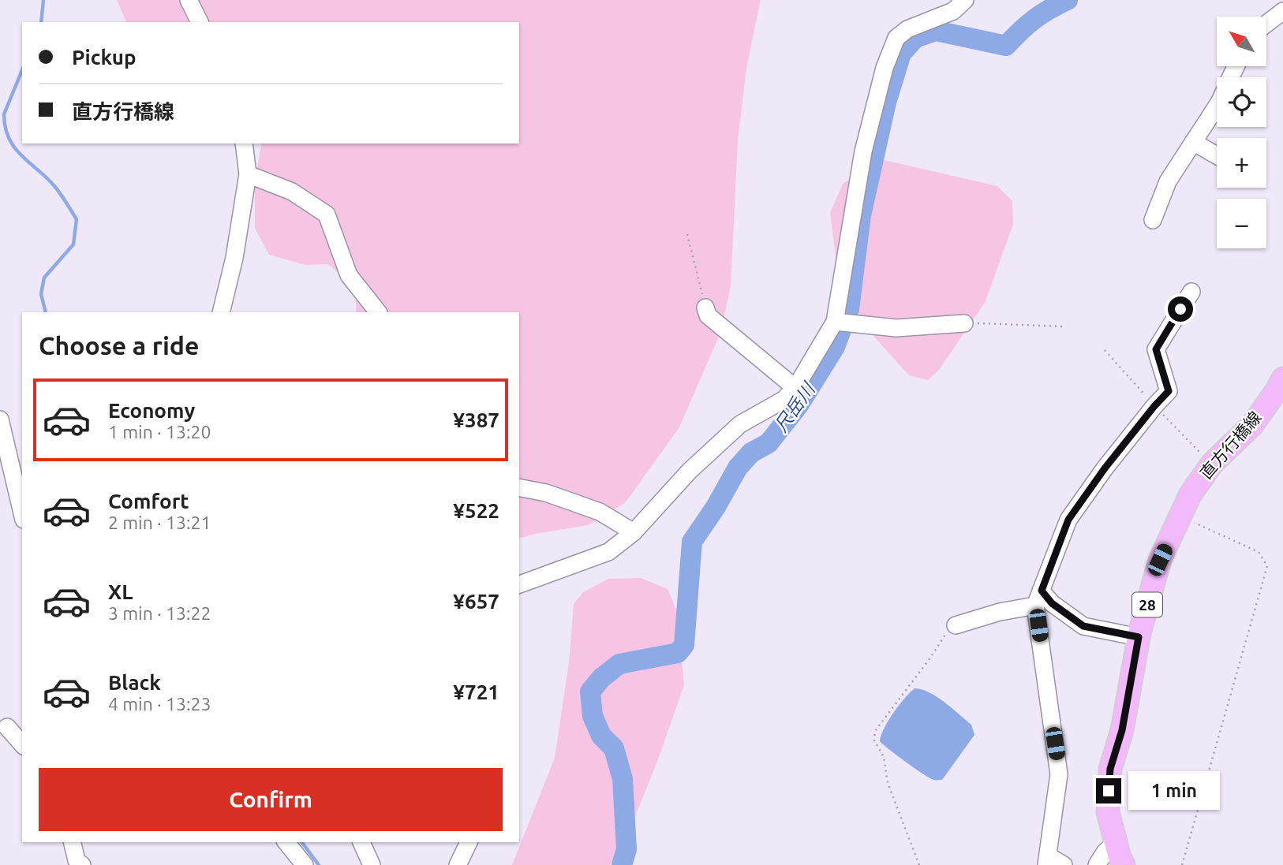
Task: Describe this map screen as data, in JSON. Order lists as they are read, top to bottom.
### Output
{
  "streets": {
    "main road": ["直方行橋線", "28"]
  },
  "water": ["尺岳川"],
  "north": "top left",
  "page": {
    "map_buttons": ["+", "−"],
    "banner": ["Pickup", "直方行橋線"],
    "heading": "Choose a ride",
    "list": [
      {
        "name": "Economy",
        "note": "1 min · 13:20",
        "value": "¥387"
      },
      {
        "name": "Comfort",
        "note": "2 min · 13:21",
        "value": "¥522"
      },
      {
        "name": "XL",
        "note": "3 min · 13:22",
        "value": "¥657"
      },
      {
        "name": "Black",
        "note": "4 min · 13:23",
        "value": "¥721"
      }
    ],
    "buttons": "Confirm",
    "bubble": "1 min"
  }
}
